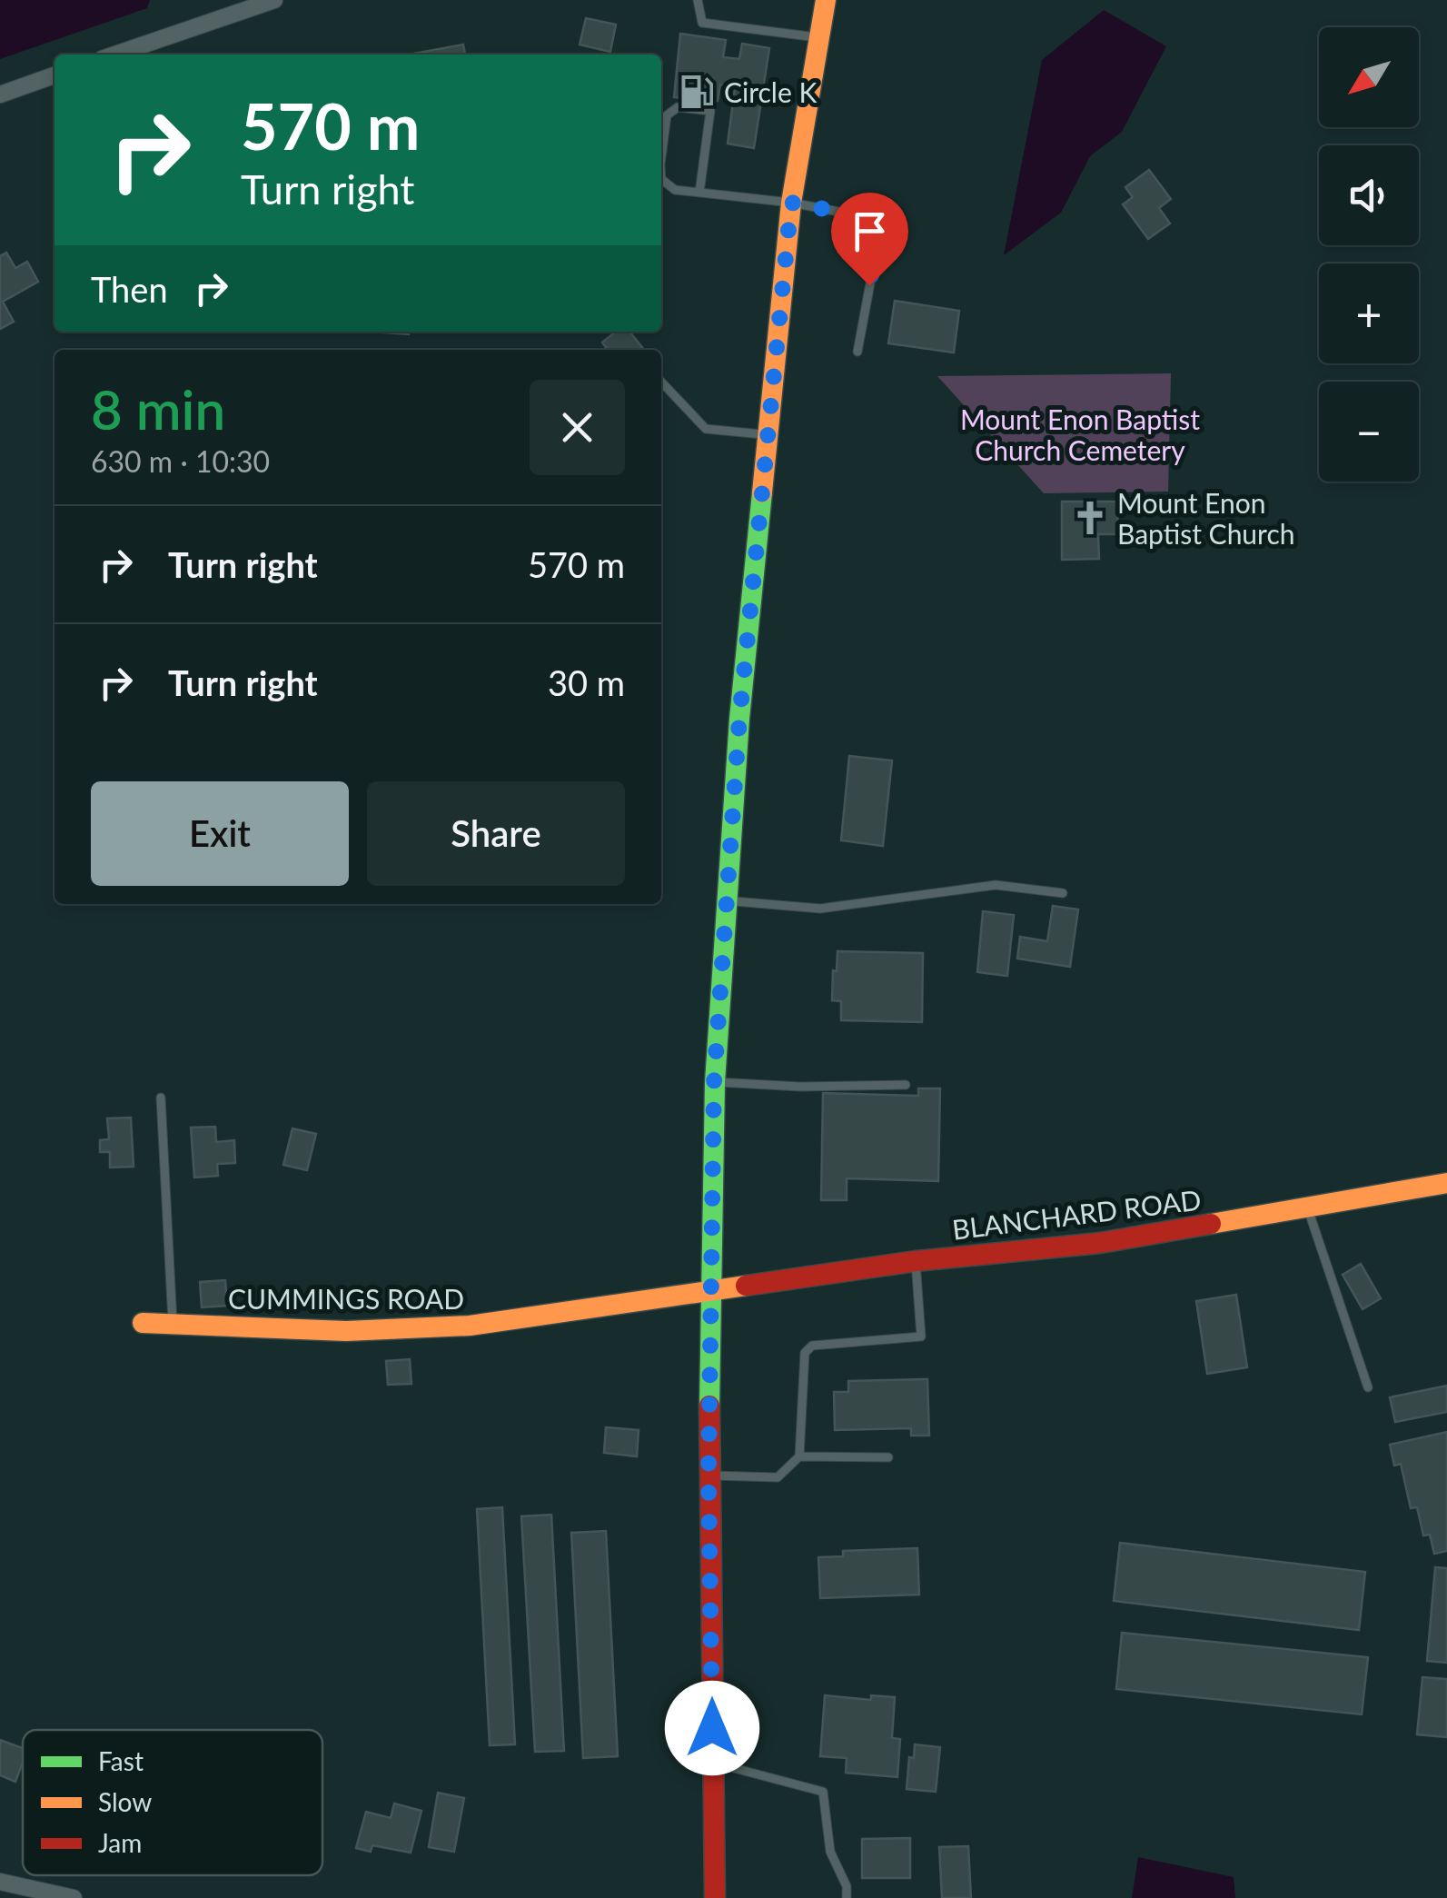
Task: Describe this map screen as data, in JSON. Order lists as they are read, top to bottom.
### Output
{
  "streets": {
    "main road": ["BLANCHARD ROAD", "CUMMINGS ROAD"]
  },
  "crossings": [
    ["BLANCHARD ROAD", "CUMMINGS ROAD"]
  ],
  "parks": ["Mount Enon Baptist Church Cemetery"],
  "places": {
    "fuel station": ["Circle K"],
    "church": ["Mount Enon Baptist Church"]
  },
  "legend": ["Fast", "Slow", "Jam"],
  "north": "bottom left",
  "page": {
    "map_buttons": ["+", "−"],
    "turn": ["570 m", "Turn right"],
    "then": "Then",
    "heading": ["8 min", "630 m · 10:30"],
    "list": [
      {
        "name": "Turn right",
        "value": "570 m"
      },
      {
        "name": "Turn right",
        "value": "30 m"
      }
    ],
    "buttons": ["Exit", "Share"]
  }
}
